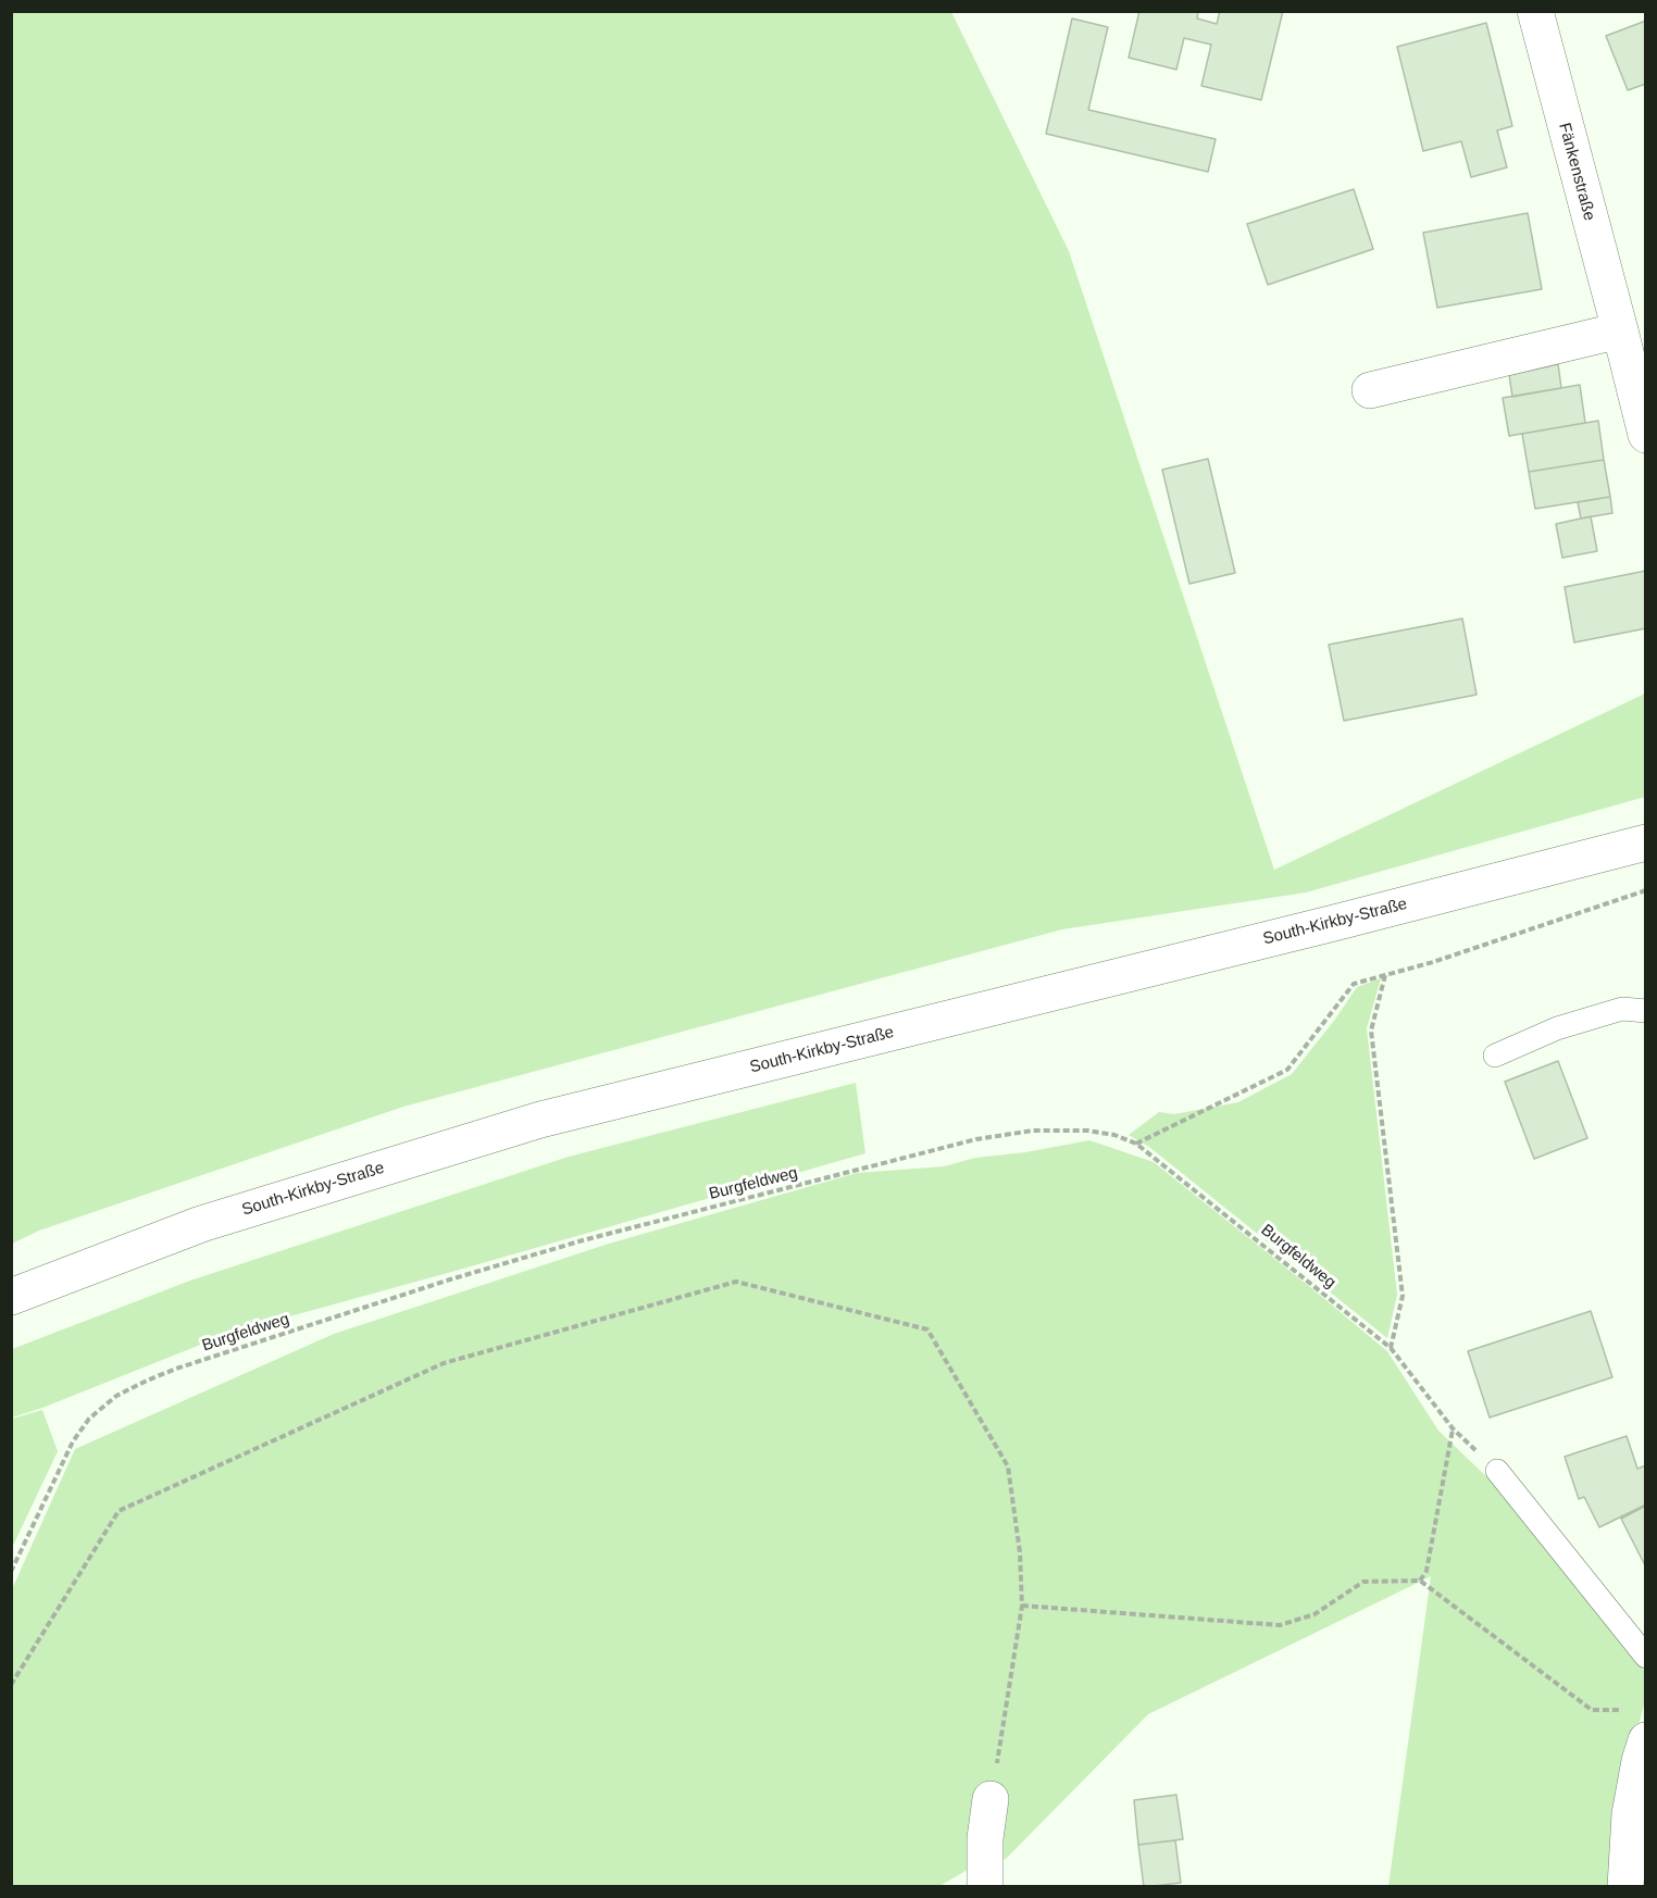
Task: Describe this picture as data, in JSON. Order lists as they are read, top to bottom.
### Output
{
  "streets": {
    "main road": ["Fänkenstraße", "South-Kirkby-Straße"],
    "path": ["Burgfeldweg"]
  }
}
